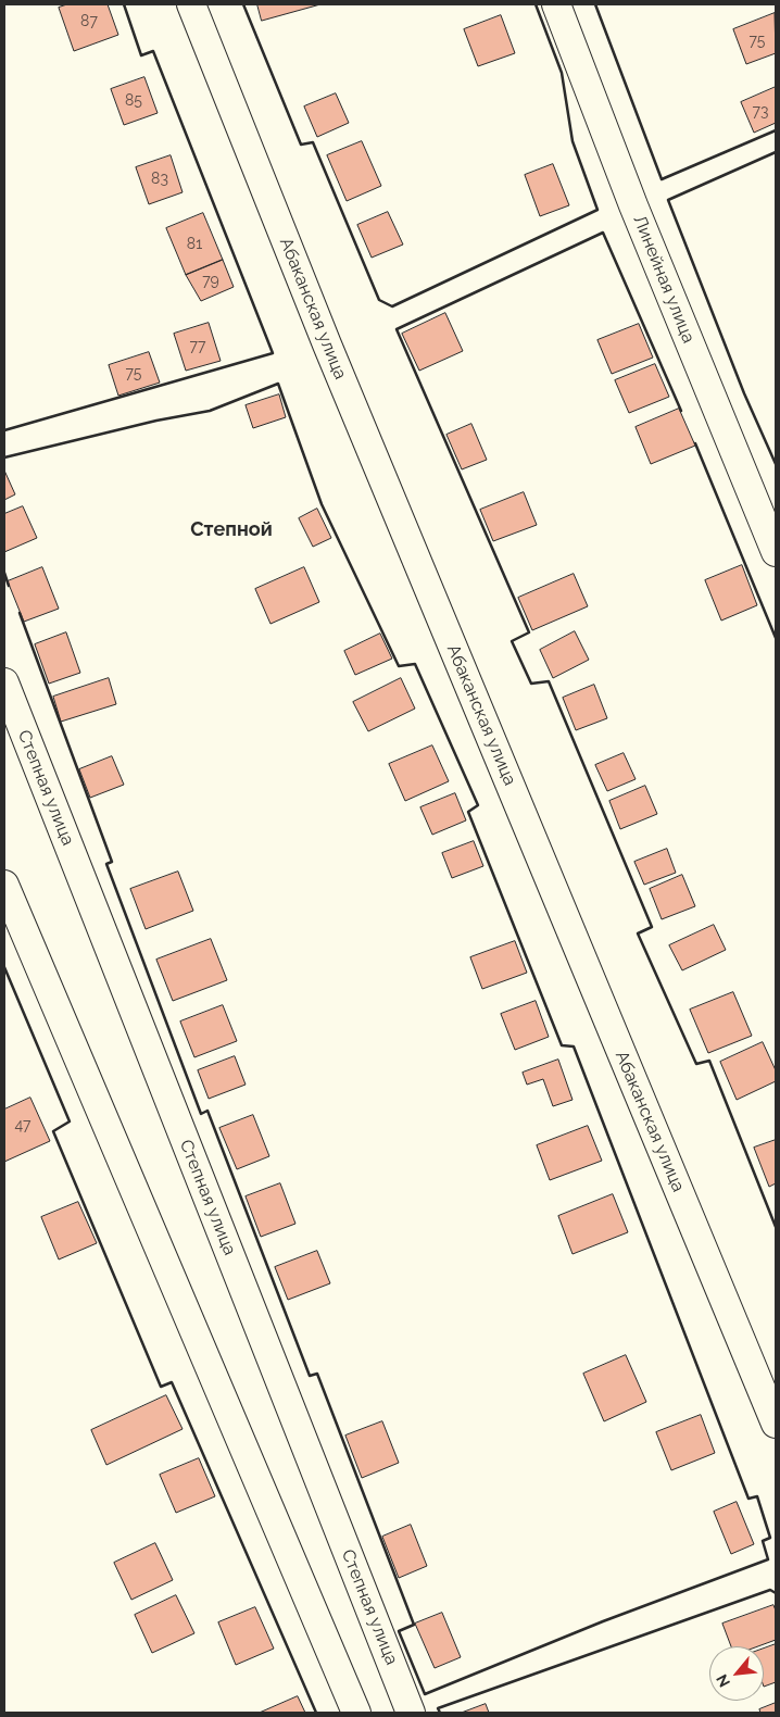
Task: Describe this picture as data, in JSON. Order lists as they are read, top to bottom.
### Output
{
  "streets": {
    "street": ["Линейная улица", "Абаканская улица", "Степная улица"]
  },
  "districts": ["Степной"],
  "house_numbers": [
    "87",
    "75",
    "85",
    "73",
    "83",
    "81",
    "79",
    "77",
    "75",
    "47"
  ],
  "north": "bottom left"
}
